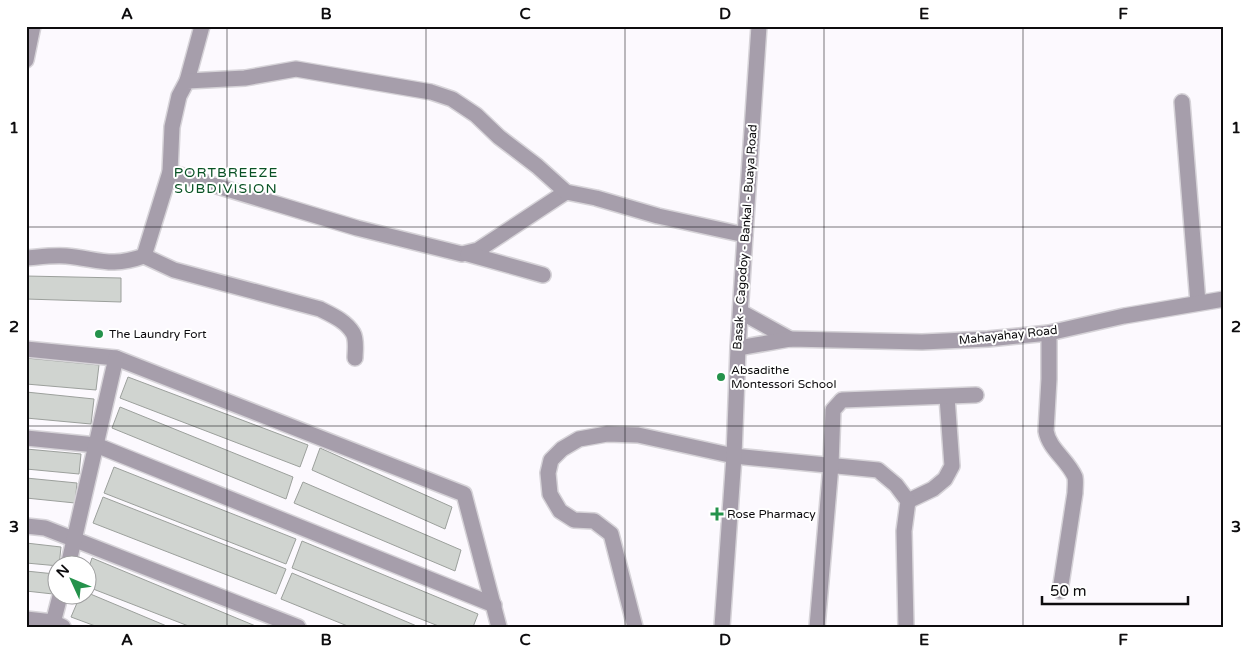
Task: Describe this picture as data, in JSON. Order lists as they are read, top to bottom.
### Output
{
  "streets": {
    "street": ["Basak - Cagodoy - Bankal - Buaya Road", "Mahayahay Road"]
  },
  "crossings": [
    ["Basak - Cagodoy - Bankal - Buaya Road", "Mahayahay Road"]
  ],
  "districts": ["PORTBREEZE SUBDIVISION"],
  "places": {
    "other": ["The Laundry Fort", "Absadithe Montessori School"],
    "health": ["Rose Pharmacy"]
  },
  "scale_bar": "50 m",
  "north": "top left",
  "grid": {
    "columns": [
      "A",
      "B",
      "C",
      "D",
      "E",
      "F"
    ],
    "rows": ["1", "2", "3"]
  }
}
